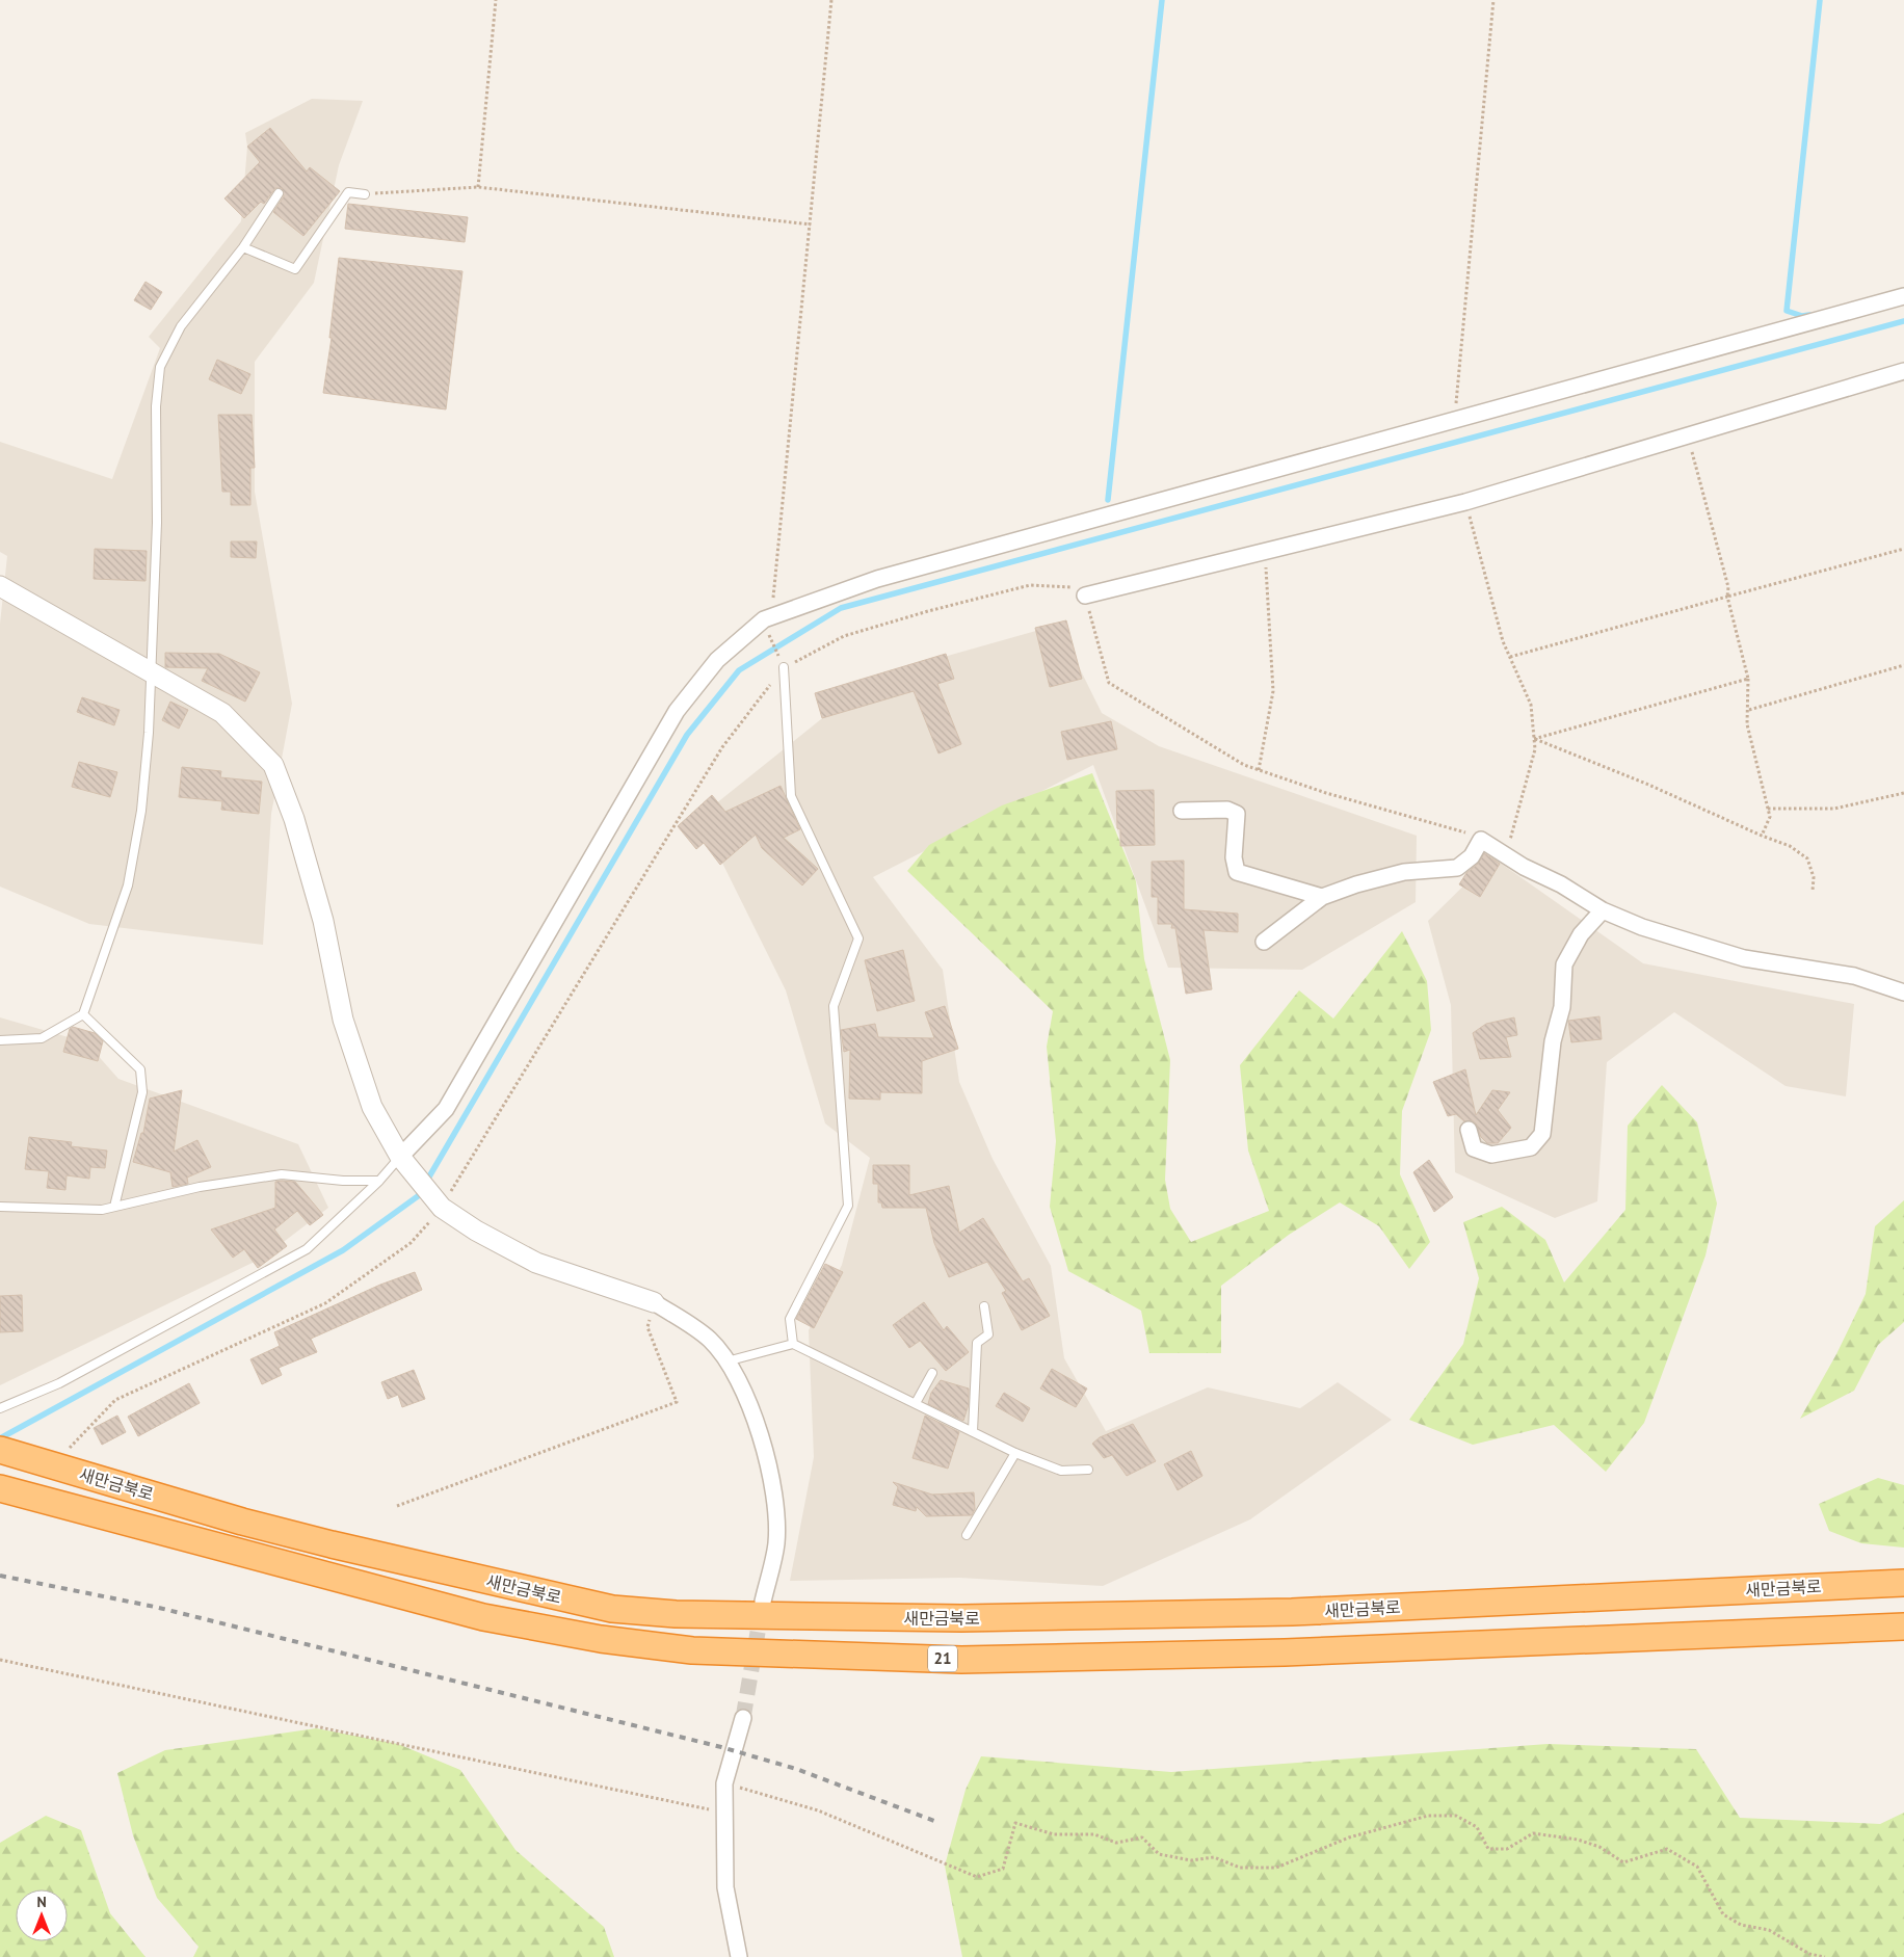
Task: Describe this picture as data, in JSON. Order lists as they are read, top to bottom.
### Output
{
  "streets": {
    "highway": ["새만금북로", "21"]
  },
  "north": "top"
}
